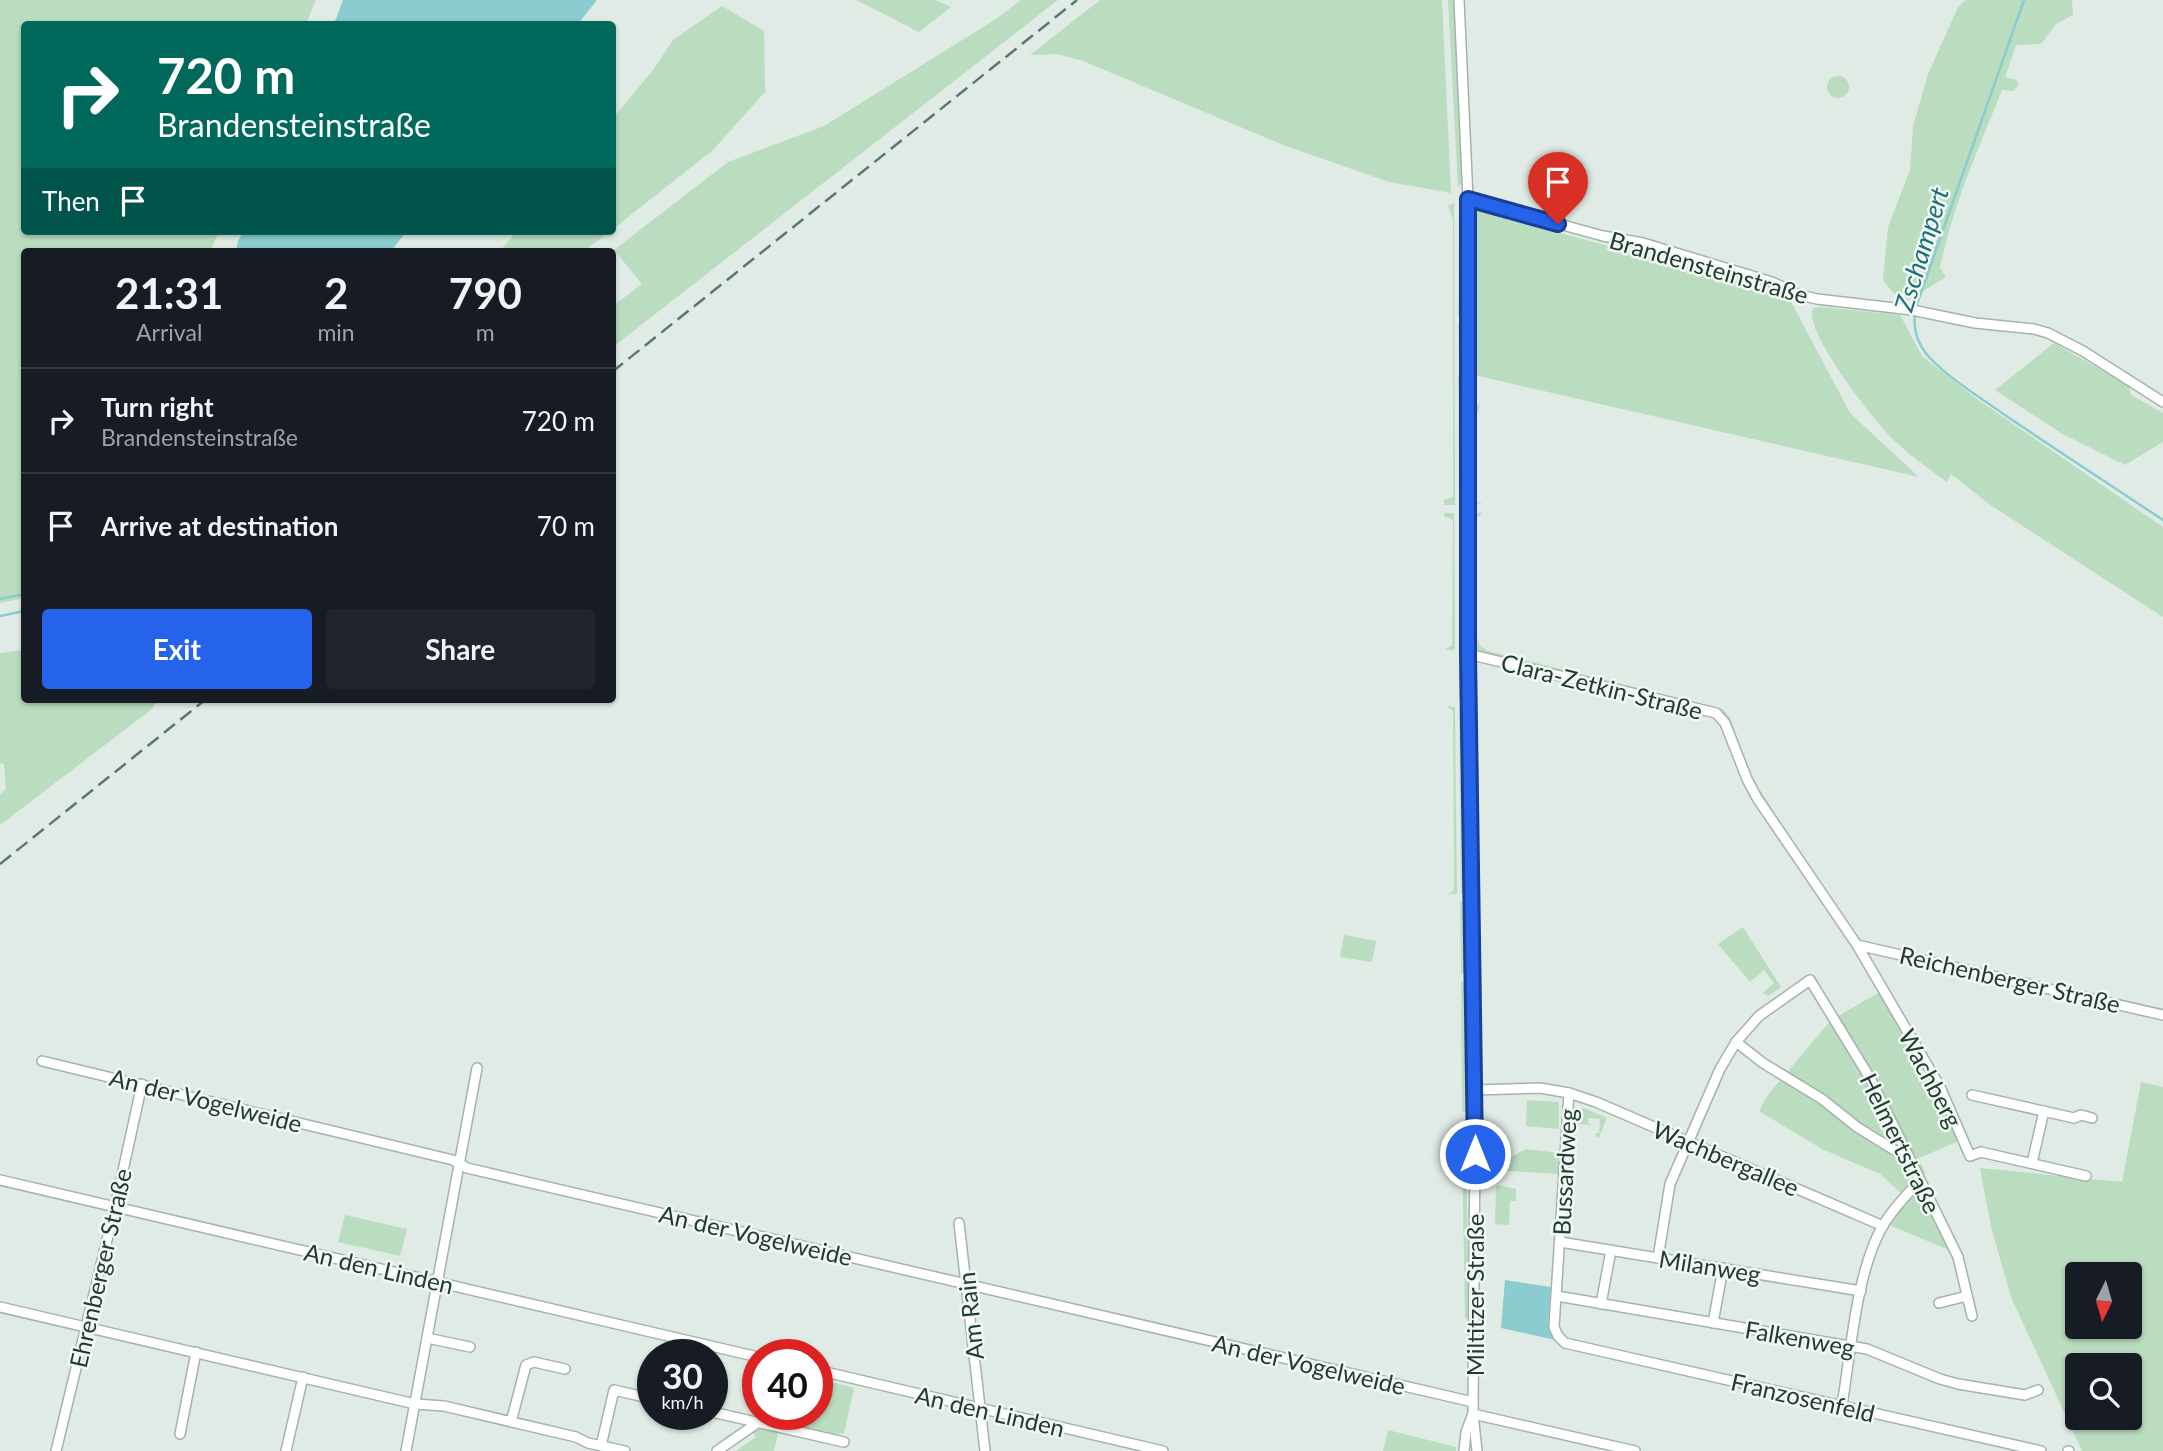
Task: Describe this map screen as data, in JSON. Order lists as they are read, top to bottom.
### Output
{
  "streets": {
    "street": [
      "Brandensteinstraße",
      "Clara-Zetkin-Straße",
      "Reichenberger Straße",
      "Wachberg",
      "An der Vogelweide",
      "Helmertstraße",
      "Wachbergallee",
      "Bussardweg",
      "Milanweg",
      "Ehrenberger Straße",
      "An den Linden",
      "Miltitzer Straße",
      "Am Rain",
      "Falkenweg",
      "Franzosenfeld"
    ]
  },
  "crossings": [
    ["Brandensteinstraße", "Miltitzer Straße"],
    ["Clara-Zetkin-Straße", "Reichenberger Straße"],
    ["Clara-Zetkin-Straße", "Wachberg"],
    ["Clara-Zetkin-Straße", "Miltitzer Straße"],
    ["Reichenberger Straße", "Wachberg"],
    ["An der Vogelweide", "Ehrenberger Straße"],
    ["An der Vogelweide", "Miltitzer Straße"],
    ["An der Vogelweide", "Am Rain"],
    ["Wachbergallee", "Bussardweg"],
    ["Bussardweg", "Milanweg"],
    ["Bussardweg", "Miltitzer Straße"],
    ["Bussardweg", "Falkenweg"],
    ["Bussardweg", "Franzosenfeld"],
    ["Ehrenberger Straße", "An den Linden"],
    ["An den Linden", "Am Rain"]
  ],
  "water": ["Zschampert"],
  "north": "bottom",
  "page": {
    "turn": ["720 m", "Brandensteinstraße"],
    "then": "Then",
    "eta": [
      "21:31",
      "Arrival",
      "2",
      "min",
      "790",
      "m"
    ],
    "list": [
      {
        "name": "Turn right",
        "note": "Brandensteinstraße",
        "value": "720 m"
      },
      {
        "name": "Arrive at destination",
        "value": "70 m"
      }
    ],
    "buttons": ["Exit", "Share"],
    "speed": "30 km/h",
    "limit": "40"
  }
}
